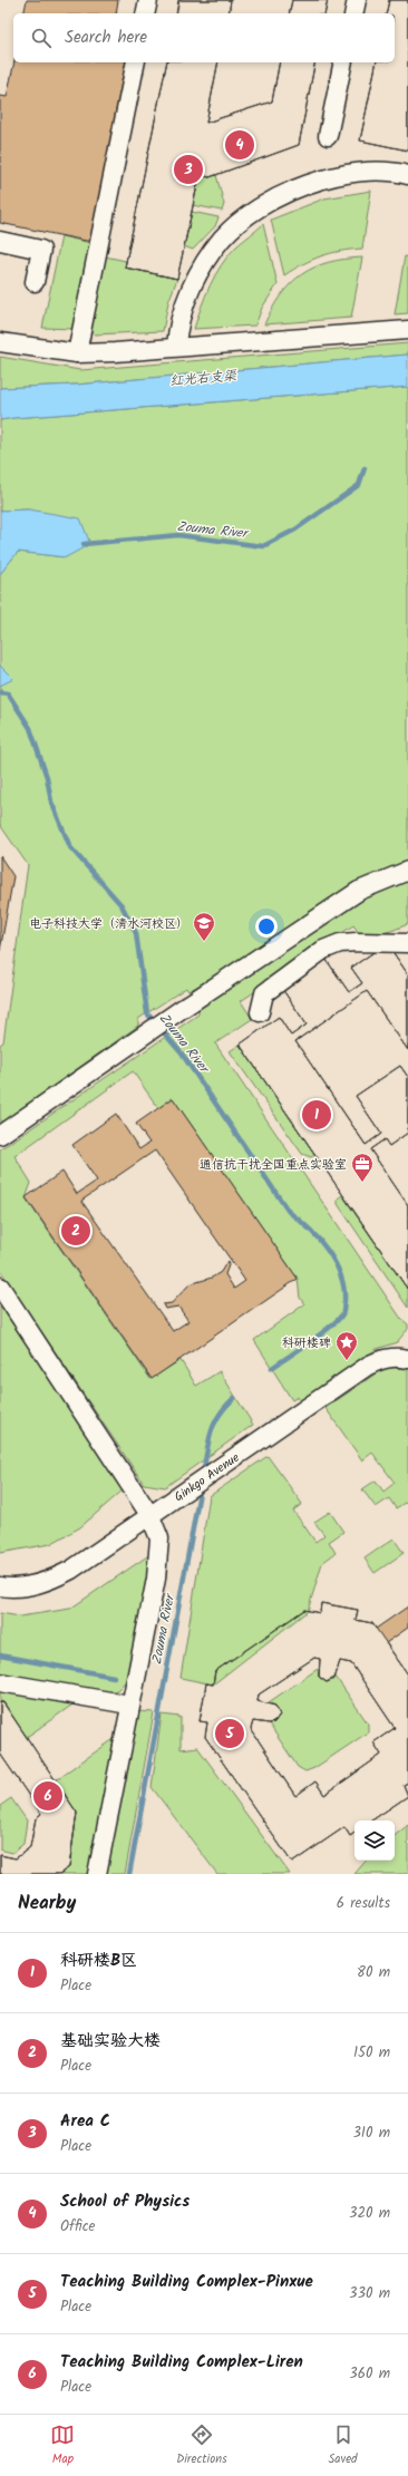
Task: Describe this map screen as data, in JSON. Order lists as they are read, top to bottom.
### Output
{
  "streets": {
    "street": ["Ginkgo Avenue"]
  },
  "water": ["红光右支渠", "Zouma River"],
  "places": {
    "school or university": ["电子科技大学（清水河校区）"],
    "office": ["通信抗干扰全国重点实验室"],
    "place": ["科研楼碑"]
  },
  "page": {
    "search": "Search here",
    "pins": [
      "4",
      "3",
      "1",
      "2",
      "5",
      "6"
    ],
    "heading": ["Nearby", "6 results"],
    "list": [
      {
        "mark": "1",
        "name": "科研楼B区",
        "note": "Place",
        "value": "80 m"
      },
      {
        "mark": "2",
        "name": "基础实验大楼",
        "note": "Place",
        "value": "150 m"
      },
      {
        "mark": "3",
        "name": "Area C",
        "note": "Place",
        "value": "310 m"
      },
      {
        "mark": "4",
        "name": "School of Physics",
        "note": "Office",
        "value": "320 m"
      },
      {
        "mark": "5",
        "name": "Teaching Building Complex-Pinxue",
        "note": "Place",
        "value": "330 m"
      },
      {
        "mark": "6",
        "name": "Teaching Building Complex-Liren",
        "note": "Place",
        "value": "360 m"
      }
    ],
    "nav": ["Map", "Directions", "Saved"]
  }
}
